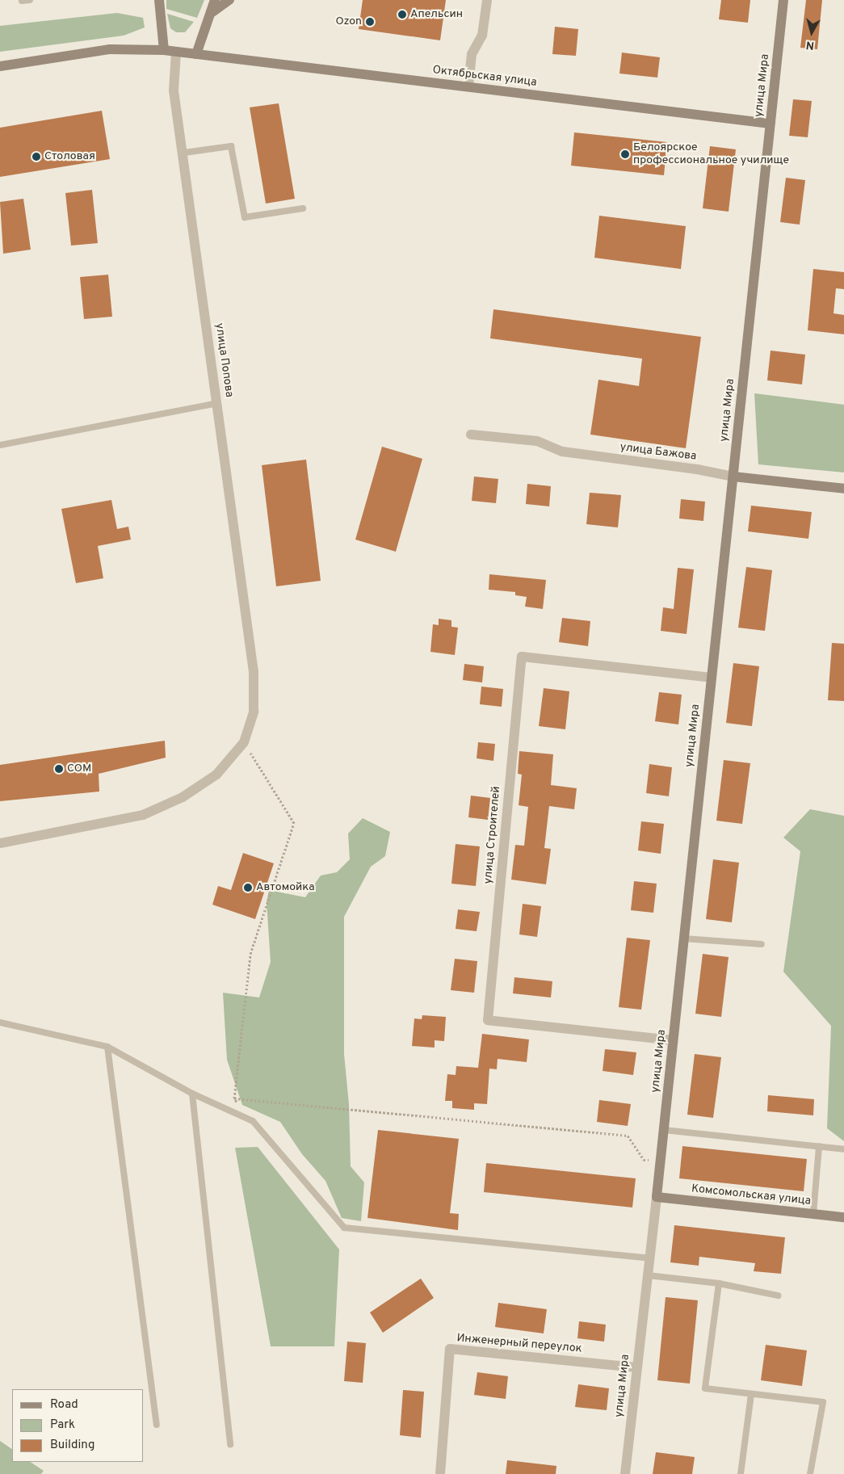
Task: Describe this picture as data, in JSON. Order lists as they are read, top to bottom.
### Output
{
  "streets": {
    "street": [
      "Октябрьская улица",
      "улица Мира",
      "улица Попова",
      "улица Бажова",
      "улица Строителей",
      "Комсомольская улица",
      "Инженерный переулок"
    ]
  },
  "crossings": [
    ["Октябрьская улица", "улица Мира"],
    ["Октябрьская улица", "улица Попова"],
    ["улица Мира", "улица Бажова"],
    ["улица Мира", "улица Строителей"],
    ["улица Мира", "Комсомольская улица"],
    ["улица Мира", "Инженерный переулок"]
  ],
  "places": [
    "Апельсин",
    "Ozon",
    "Белоярское профессиональное училище",
    "Столовая",
    "СОМ",
    "Автомойка"
  ],
  "legend": ["Road", "Park", "Building"],
  "north": "bottom"
}
